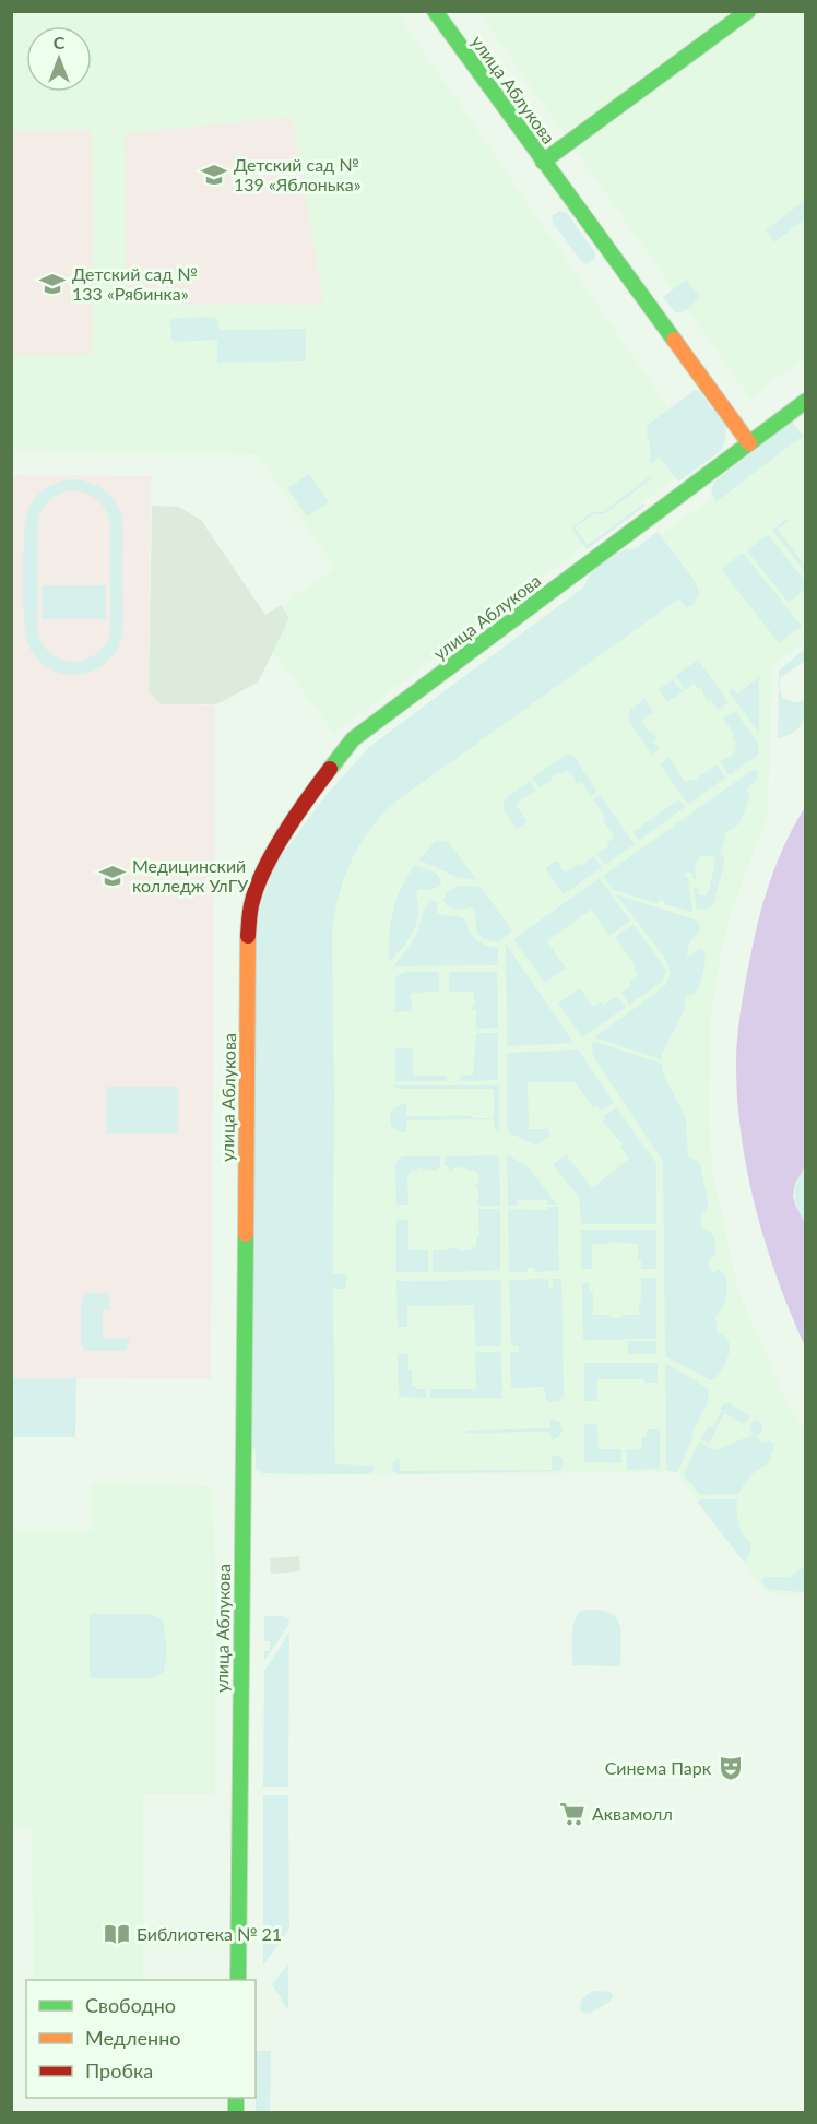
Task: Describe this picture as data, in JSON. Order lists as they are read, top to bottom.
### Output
{
  "streets": {
    "street": ["улица Аблукова"]
  },
  "places": {
    "school or university": ["Детский сад № 139 «Яблонька»", "Детский сад № 133 «Рябинка»", "Медицинский колледж УлГУ"],
    "theatre": ["Синема Парк"],
    "supermarket": ["Аквамолл"],
    "library": ["Библиотека № 21"]
  },
  "legend": ["Свободно", "Медленно", "Пробка"],
  "north": "top"
}
